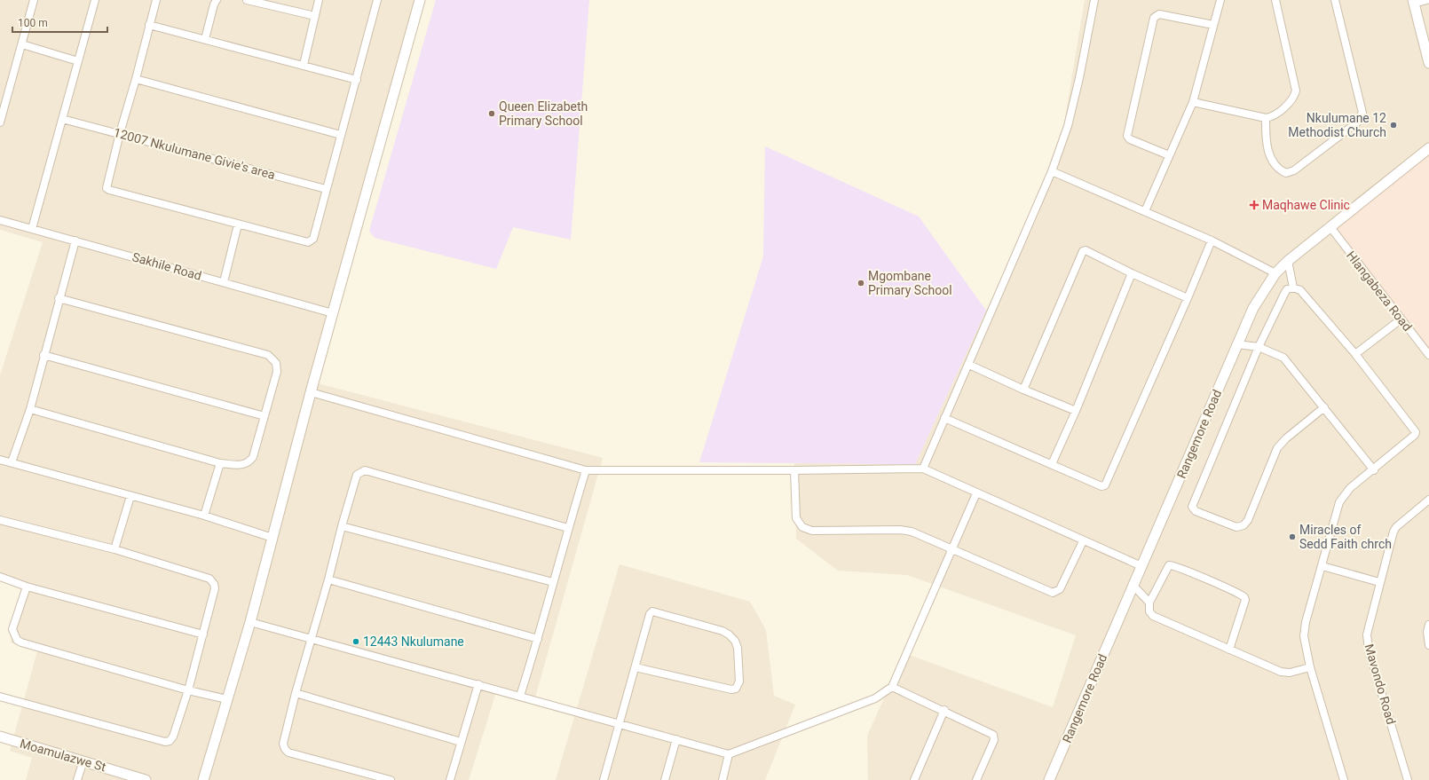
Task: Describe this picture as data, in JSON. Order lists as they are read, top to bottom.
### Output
{
  "streets": {
    "street": [
      "12007 Nkulumane Givie's area",
      "Sakhile Road",
      "Hlangabeza Road",
      "Rangemore Road",
      "Mavondo Road",
      "Moamulazwe St"
    ]
  },
  "crossings": [
    ["Hlangabeza Road", "Rangemore Road"]
  ],
  "places": {
    "other": [
      "Queen Elizabeth Primary School",
      "Nkulumane 12 Methodist Church",
      "Mgombane Primary School",
      "Miracles of Sedd Faith chrch",
      "12443 Nkulumane"
    ],
    "health": ["Maqhawe Clinic"]
  },
  "scale_bar": "100 m"
}
